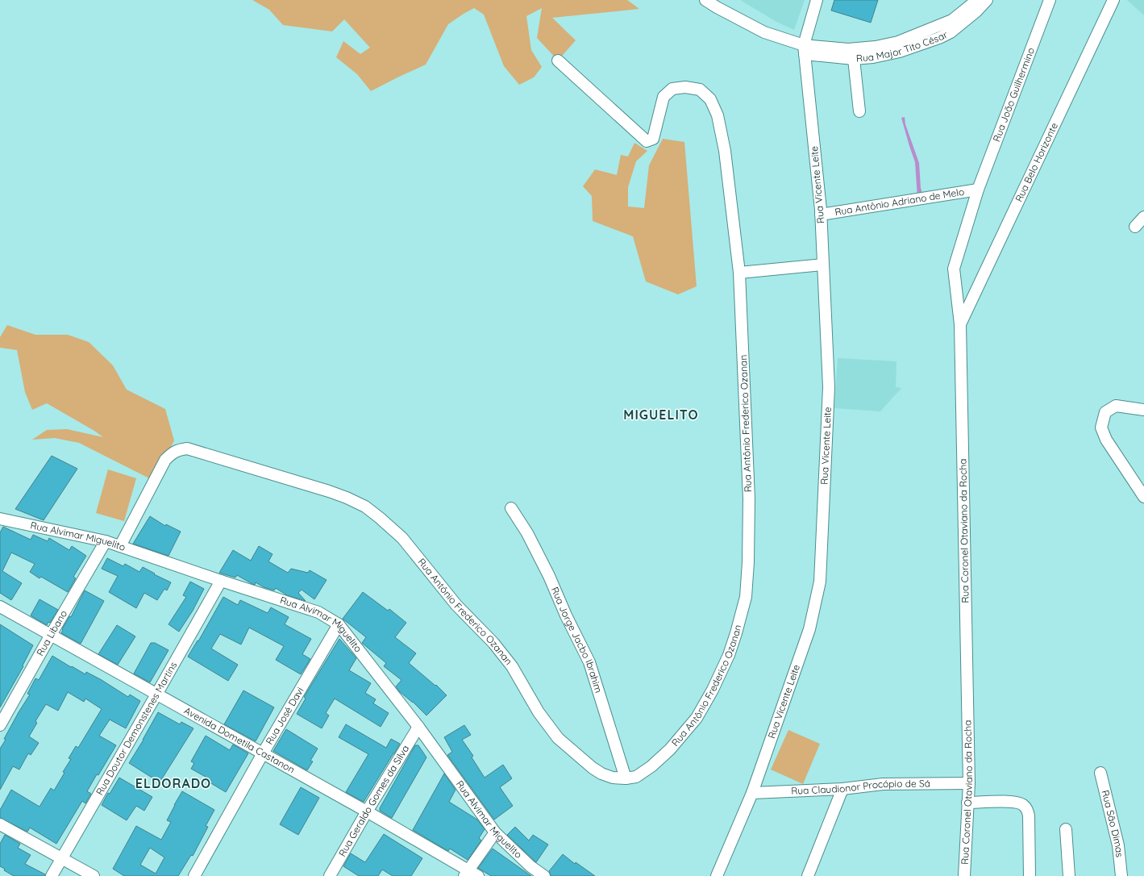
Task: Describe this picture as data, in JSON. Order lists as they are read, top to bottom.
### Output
{
  "streets": {
    "street": [
      "Rua Major Tito César",
      "Rua João Guilhermino",
      "Rua Belo Horizonte",
      "Rua Vicente Leite",
      "Rua Antônio Adriano de Melo",
      "Rua Antônio Frederico Ozanan",
      "Rua Coronel Otaviano da Rocha",
      "Rua Alvimar Miguelito",
      "Rua Libano",
      "Rua Jorge Jacbo Ibrahim",
      "Rua José Davi",
      "Rua Doutor Demonstenes Martins",
      "Avenida Dometila Castanon",
      "Rua Claudionor Procópio de Sá",
      "Rua Geraldo Gomes da Silva",
      "Rua São Dimas"
    ]
  },
  "crossings": [
    ["Rua Major Tito César", "Rua Vicente Leite"],
    ["Rua João Guilhermino", "Rua Antônio Adriano de Melo"],
    ["Rua João Guilhermino", "Rua Coronel Otaviano da Rocha"],
    ["Rua Belo Horizonte", "Rua Coronel Otaviano da Rocha"],
    ["Rua Vicente Leite", "Rua Antônio Adriano de Melo"],
    ["Rua Vicente Leite", "Rua Claudionor Procópio de Sá"],
    ["Rua Antônio Adriano de Melo", "Rua Coronel Otaviano da Rocha"],
    ["Rua Antônio Frederico Ozanan", "Rua Alvimar Miguelito"],
    ["Rua Antônio Frederico Ozanan", "Rua Jorge Jacbo Ibrahim"],
    ["Rua Coronel Otaviano da Rocha", "Rua Claudionor Procópio de Sá"],
    ["Rua Alvimar Miguelito", "Rua Libano"],
    ["Rua Alvimar Miguelito", "Rua José Davi"],
    ["Rua Alvimar Miguelito", "Rua Doutor Demonstenes Martins"],
    ["Rua Alvimar Miguelito", "Rua Geraldo Gomes da Silva"],
    ["Rua Libano", "Avenida Dometila Castanon"],
    ["Rua José Davi", "Avenida Dometila Castanon"],
    ["Rua Doutor Demonstenes Martins", "Avenida Dometila Castanon"],
    ["Avenida Dometila Castanon", "Rua Geraldo Gomes da Silva"]
  ],
  "districts": ["MIGUELITO", "ELDORADO"]
}
